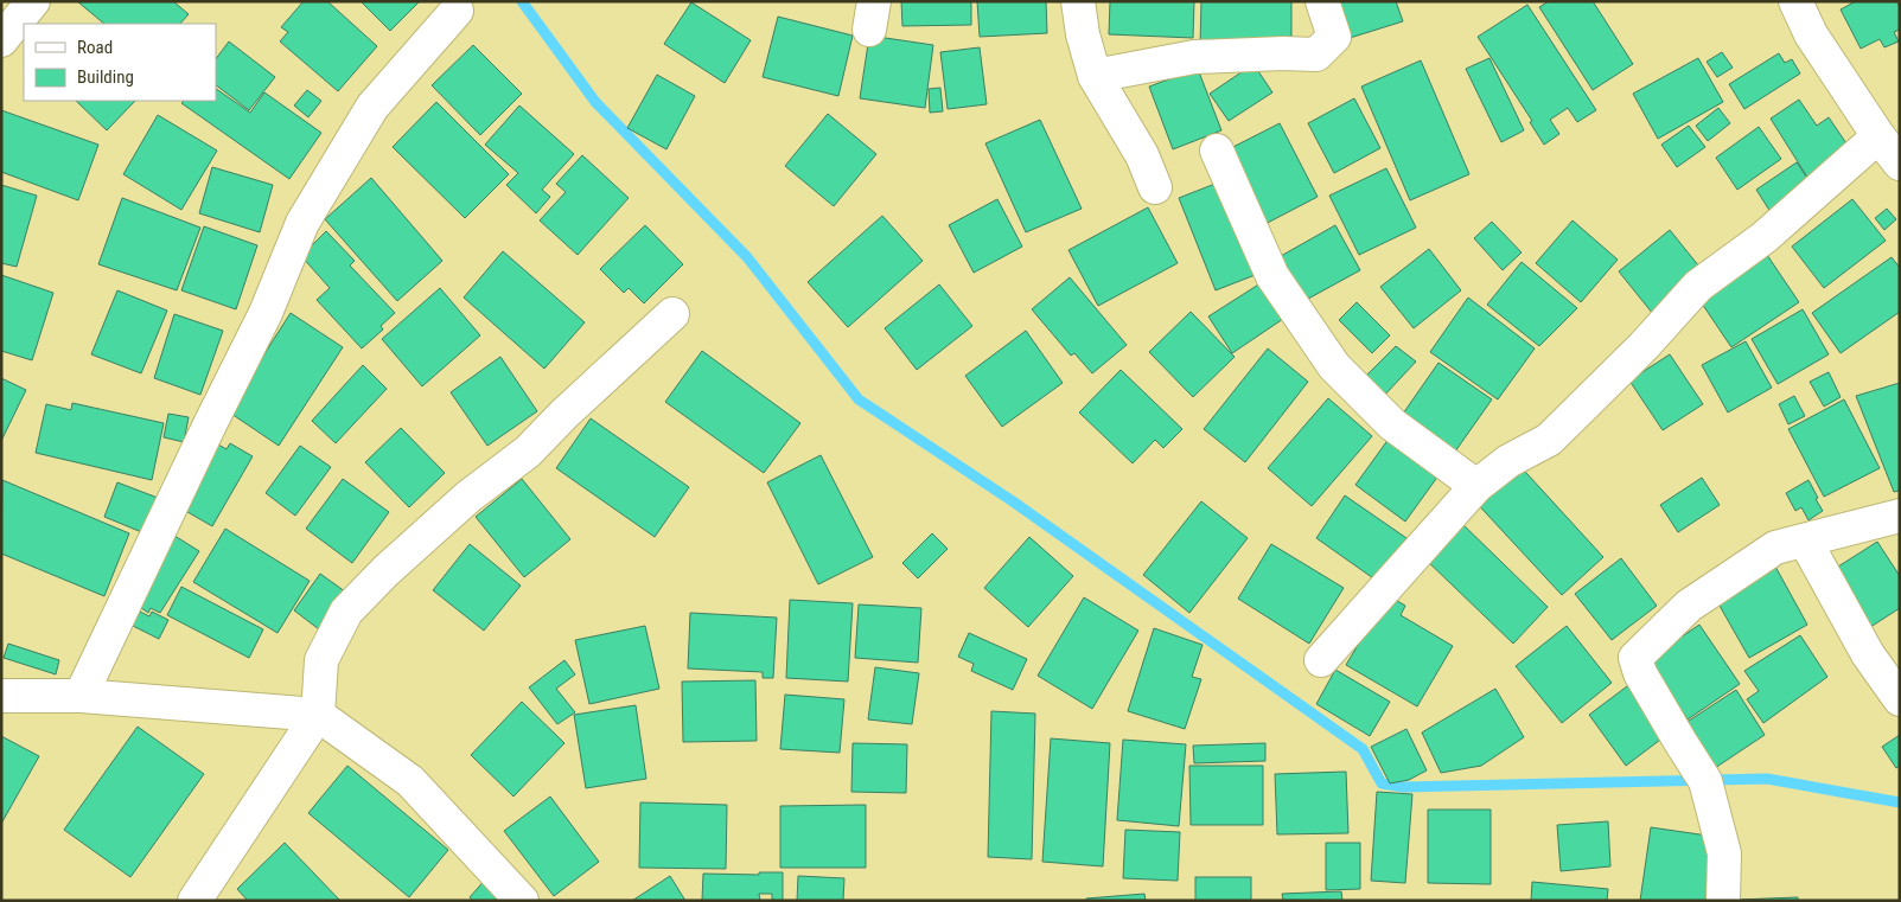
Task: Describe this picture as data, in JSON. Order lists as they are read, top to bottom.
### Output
{
  "legend": ["Road", "Building"]
}
